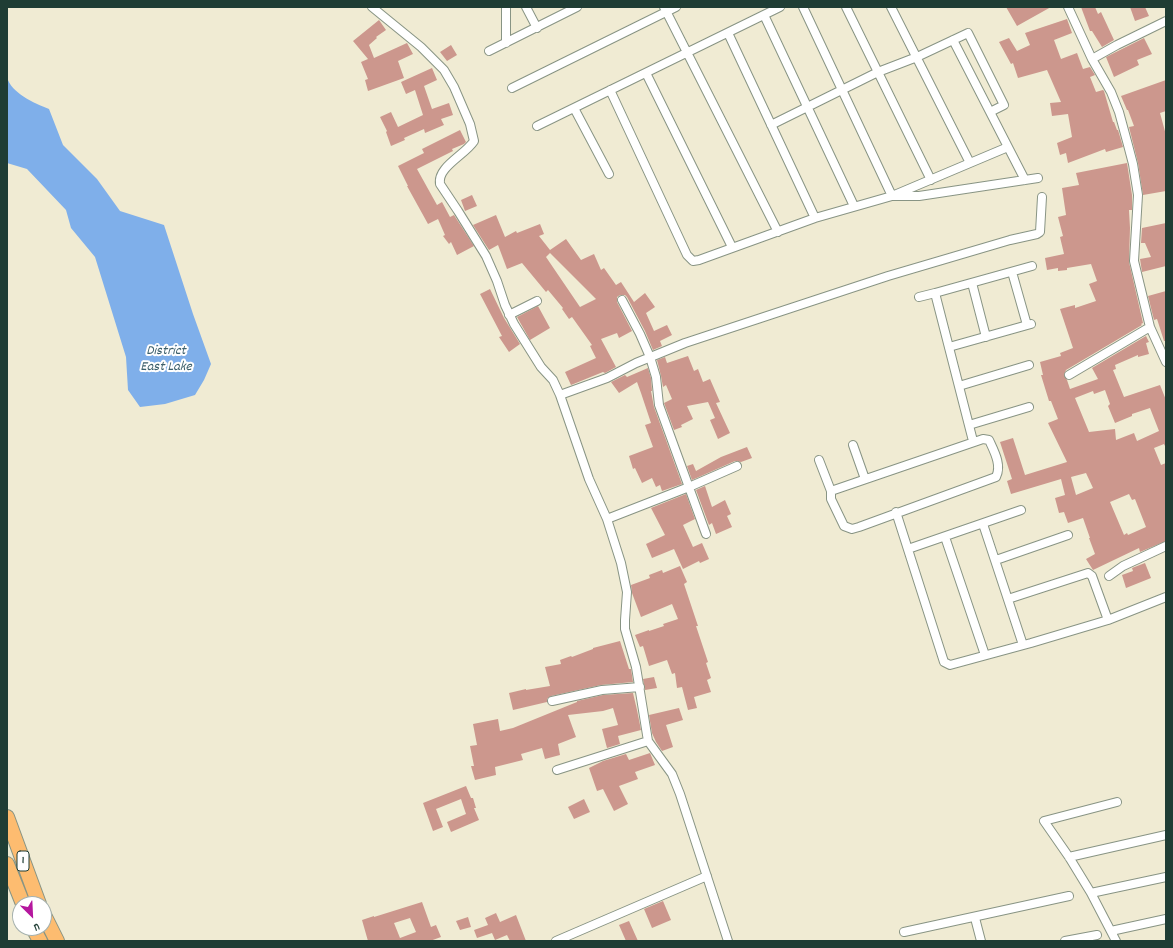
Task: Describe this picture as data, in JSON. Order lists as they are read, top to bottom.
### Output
{
  "streets": {
    "highway": ["1"]
  },
  "water": ["District East Lake"],
  "north": "bottom right"
}
